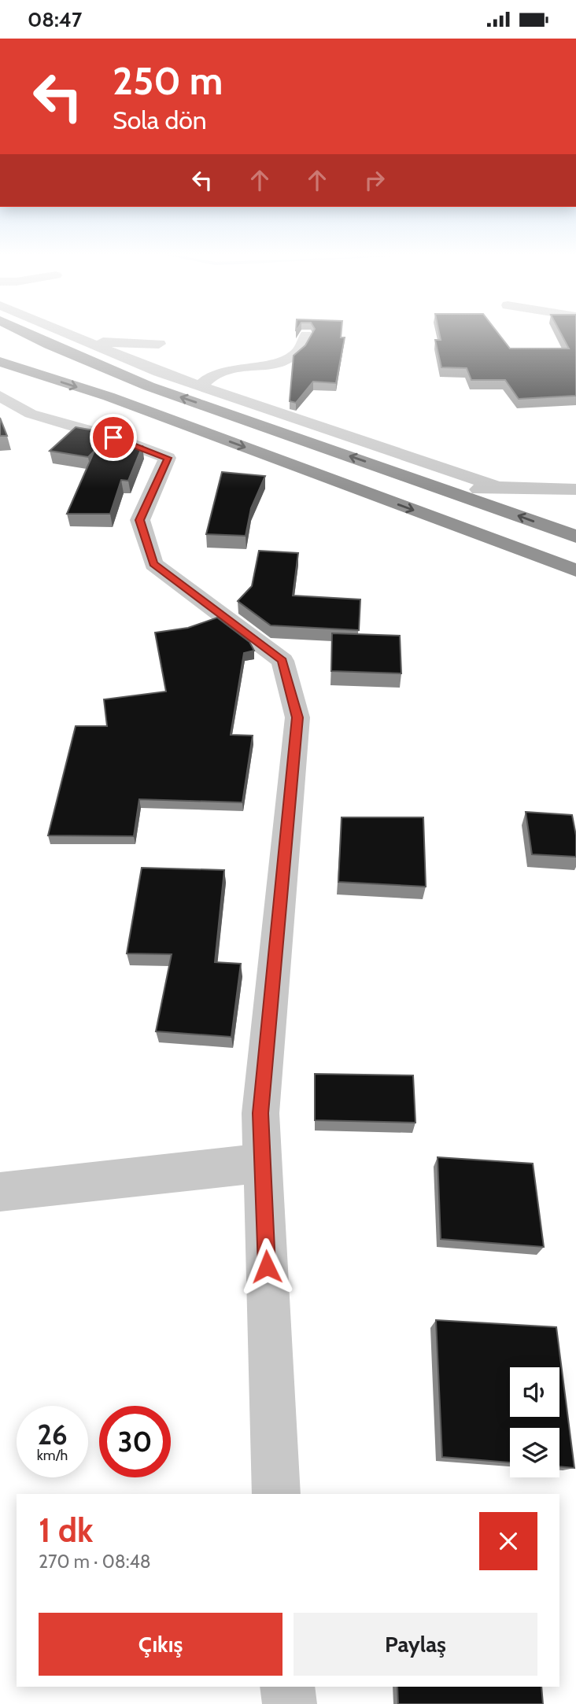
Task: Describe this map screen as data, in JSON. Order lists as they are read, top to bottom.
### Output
{
  "page": {
    "status": "08:47",
    "turn": ["250 m", "Sola dön"],
    "speed": "26 km/h",
    "limit": "30",
    "heading": ["1 dk", "270 m · 08:48"],
    "buttons": ["Çıkış", "Paylaş"]
  }
}
